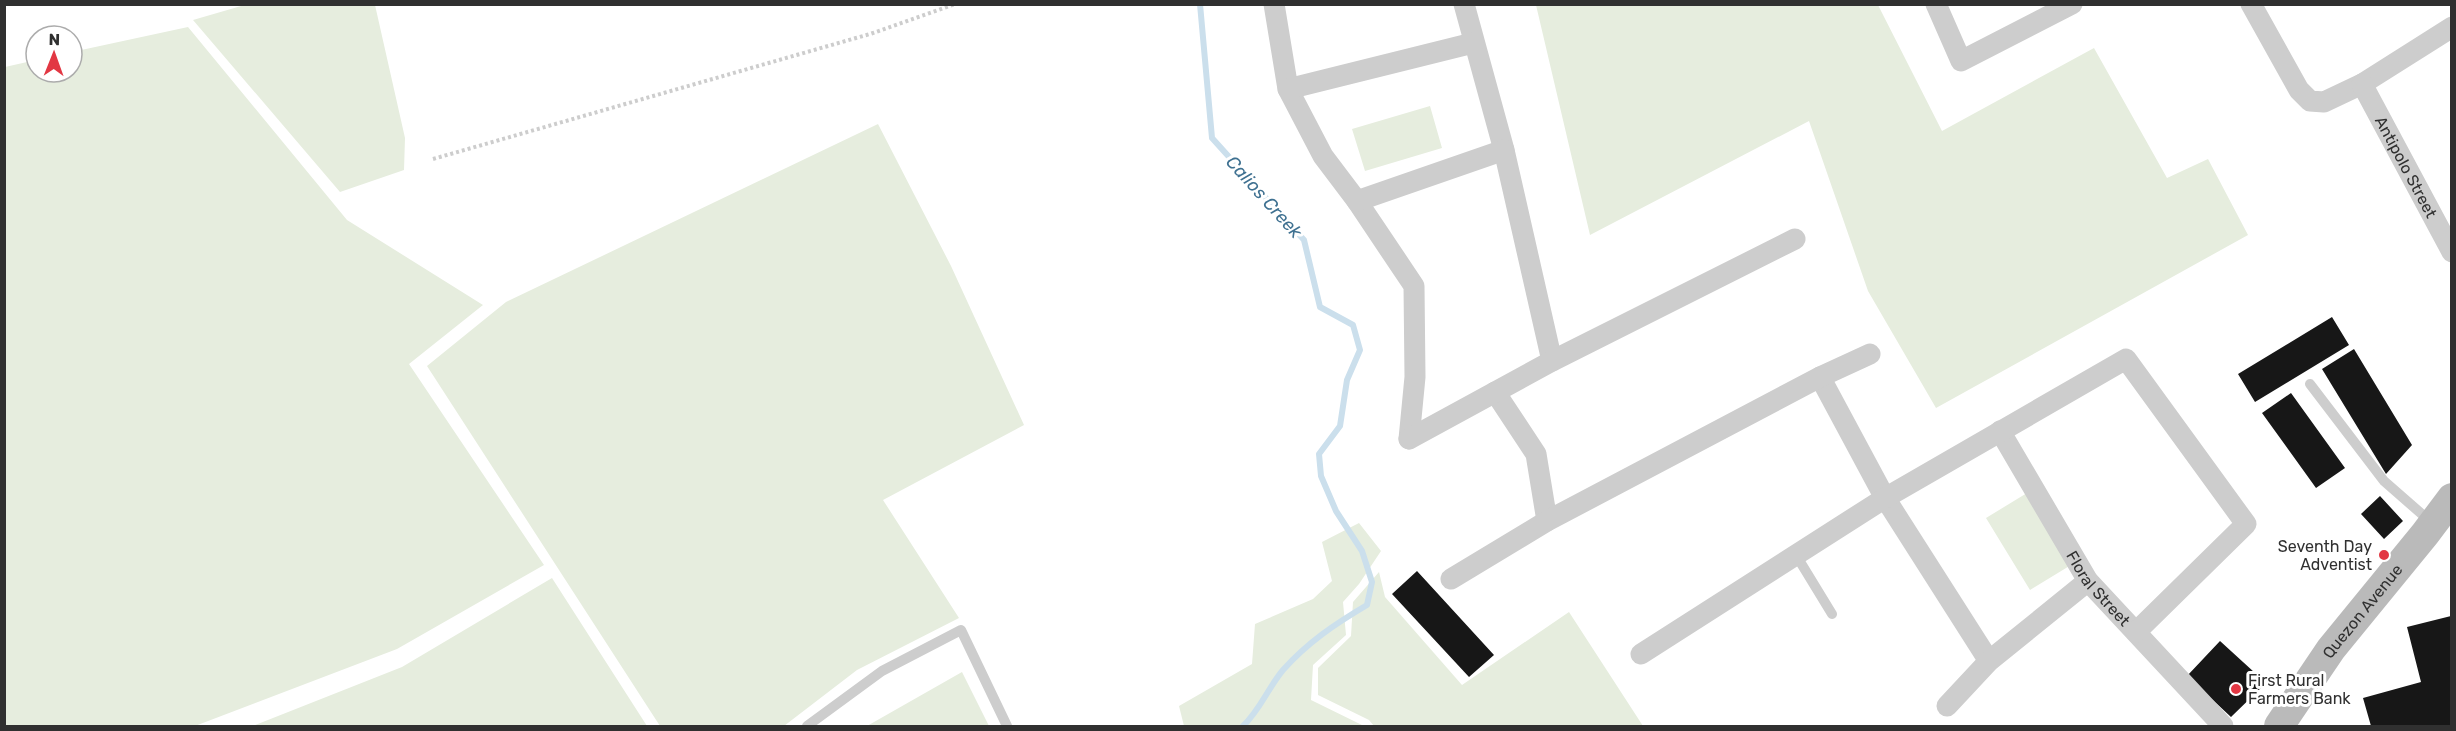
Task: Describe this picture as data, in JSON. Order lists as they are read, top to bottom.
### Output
{
  "streets": {
    "main road": ["Quezon Avenue"],
    "street": ["Antipolo Street", "Floral Street"]
  },
  "water": ["Calios Creek"],
  "places": ["Seventh Day Adventist", "First Rural Farmers Bank"],
  "north": "top"
}
